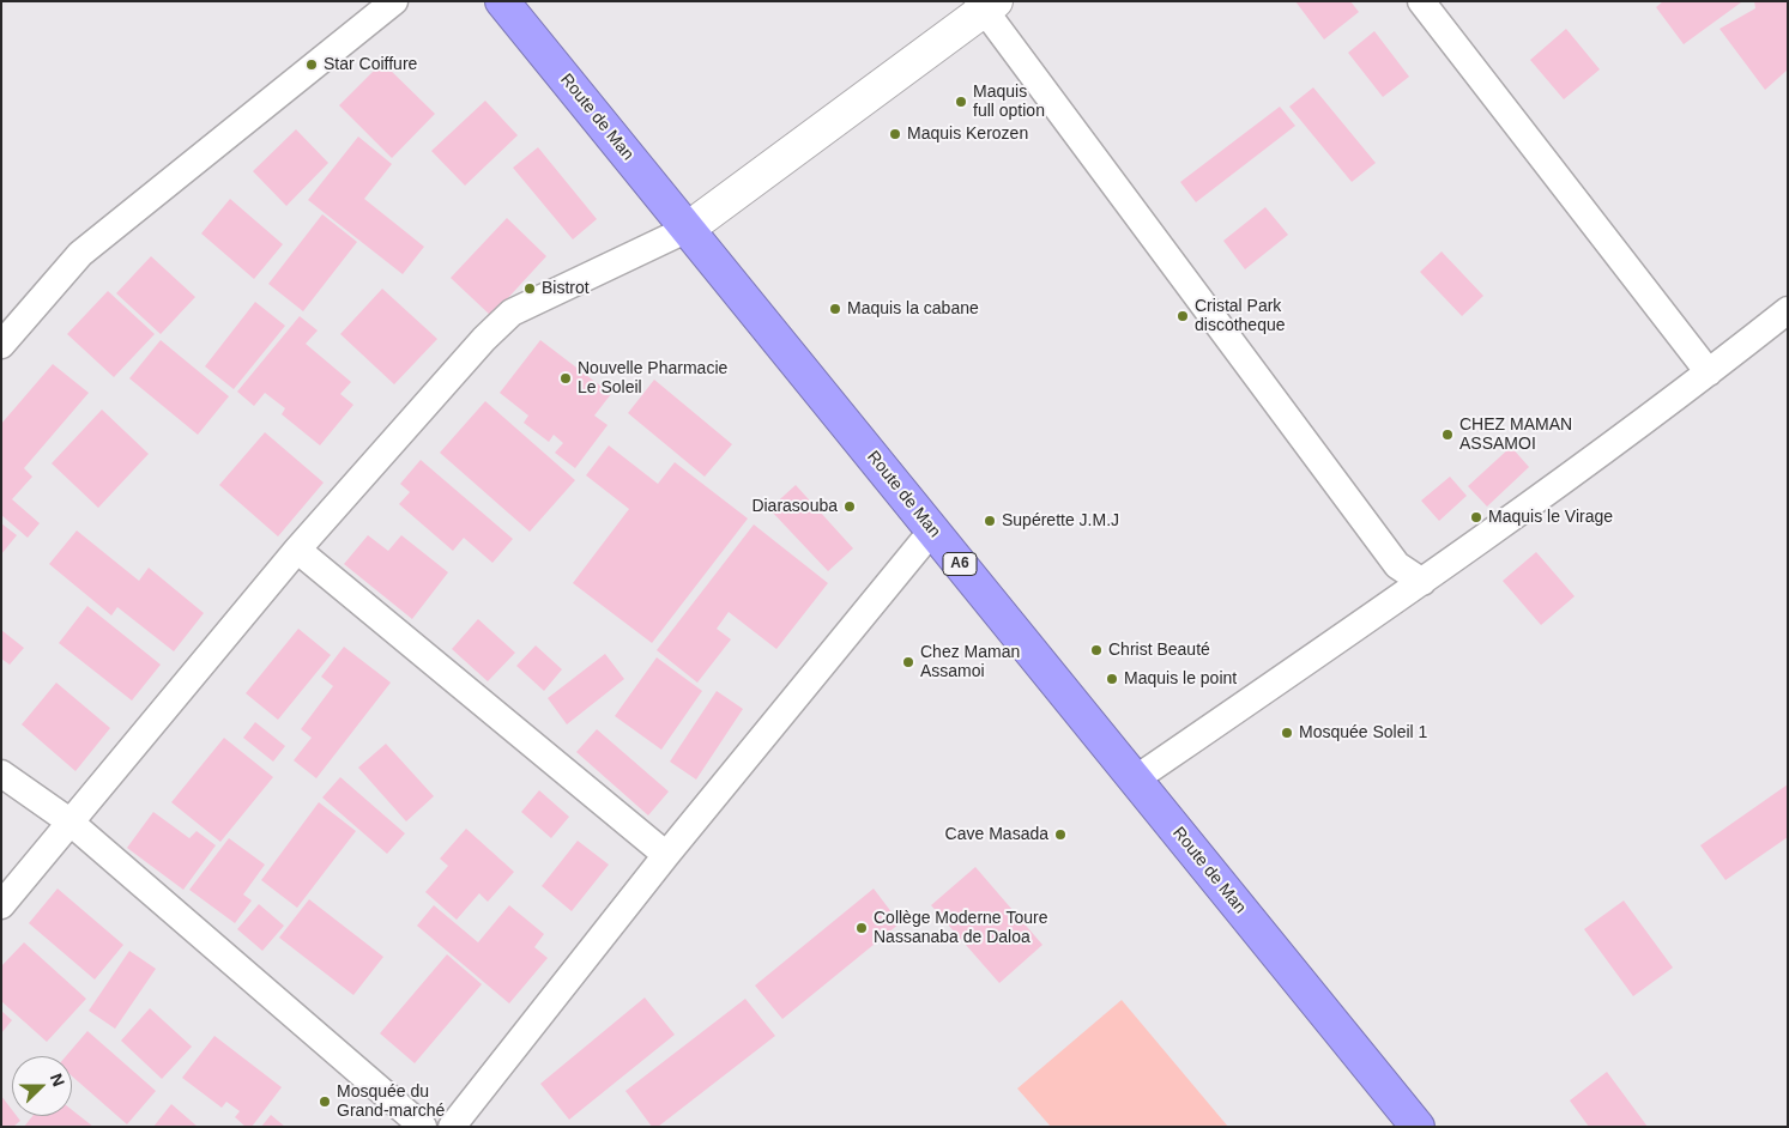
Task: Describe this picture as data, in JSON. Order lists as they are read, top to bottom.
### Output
{
  "streets": {
    "highway": ["Route de Man", "A6"]
  },
  "places": [
    "Star Coiffure",
    "Maquis full option",
    "Maquis Kerozen",
    "Bistrot",
    "Maquis la cabane",
    "Cristal Park discotheque",
    "Nouvelle Pharmacie Le Soleil",
    "CHEZ MAMAN ASSAMOI",
    "Diarasouba",
    "Maquis le Virage",
    "Supérette J.M.J",
    "Christ Beauté",
    "Chez Maman Assamoi",
    "Maquis le point",
    "Mosquée Soleil 1",
    "Cave Masada",
    "Collège Moderne Toure Nassanaba de Daloa",
    "Mosquée du Grand-marché"
  ],
  "north": "right"
}
